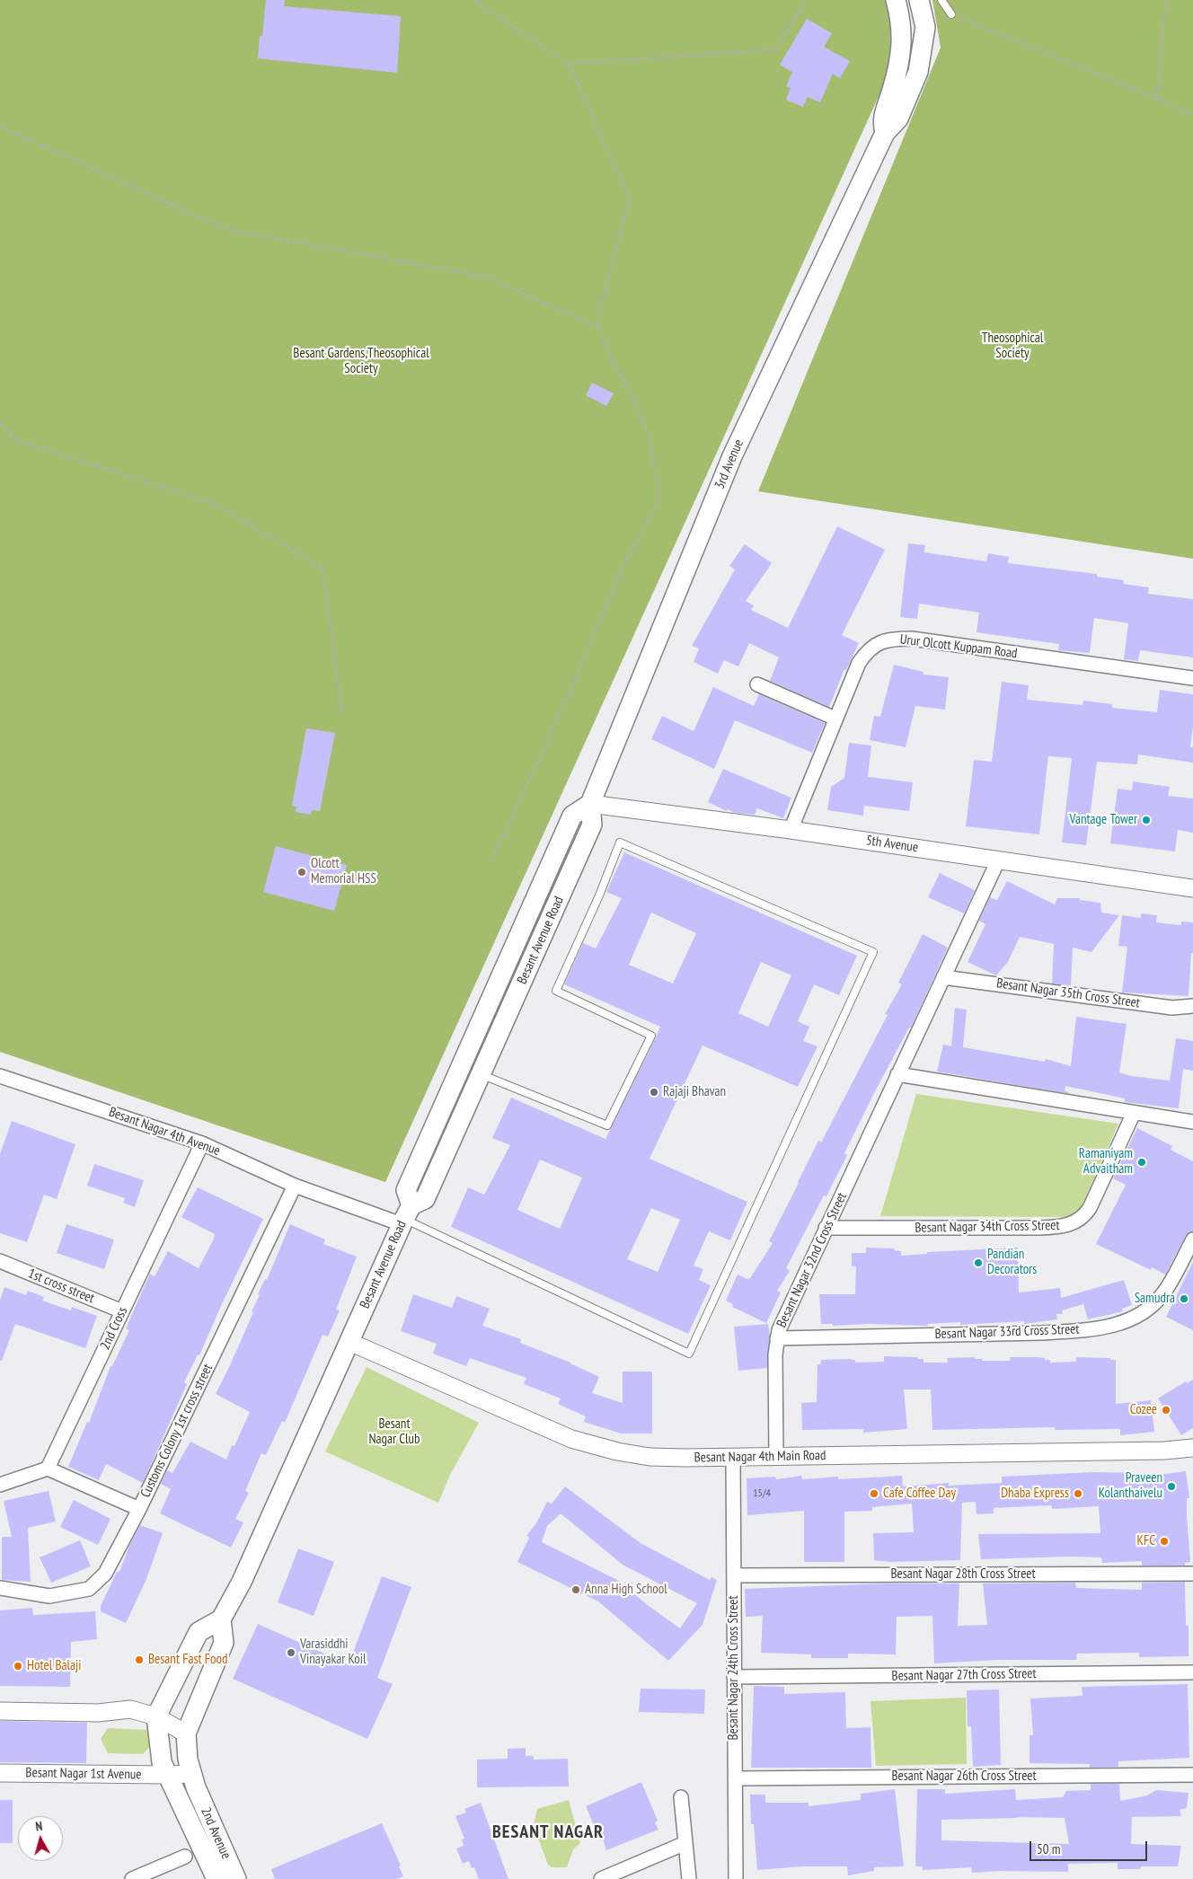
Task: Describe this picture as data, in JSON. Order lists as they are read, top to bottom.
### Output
{
  "streets": {
    "main road": ["3rd Avenue", "Besant Avenue Road", "2nd Avenue"],
    "street": [
      "Urur Olcott Kuppam Road",
      "5th Avenue",
      "Besant Nagar 35th Cross Street",
      "Besant Nagar 4th Avenue",
      "Besant Nagar 34th Cross Street",
      "Besant Nagar 32nd Cross Street",
      "1st cross street",
      "2nd Cross",
      "Besant Nagar 33rd Cross Street",
      "Customs Colony 1st cross street",
      "Besant Nagar 4th Main Road",
      "Besant Nagar 28th Cross Street",
      "Besant Nagar 24th Cross Street",
      "Besant Nagar 27th Cross Street",
      "Besant Nagar 1st Avenue",
      "Besant Nagar 26th Cross Street"
    ]
  },
  "crossings": [
    ["3rd Avenue", "5th Avenue"],
    ["3rd Avenue", "Besant Avenue Road"],
    ["Urur Olcott Kuppam Road", "5th Avenue"],
    ["5th Avenue", "Besant Avenue Road"],
    ["5th Avenue", "Besant Nagar 32nd Cross Street"],
    ["Besant Avenue Road", "Besant Nagar 4th Avenue"],
    ["Besant Avenue Road", "Besant Nagar 4th Main Road"],
    ["Besant Nagar 35th Cross Street", "Besant Nagar 32nd Cross Street"],
    ["Besant Nagar 4th Avenue", "2nd Cross"],
    ["Besant Nagar 4th Avenue", "Customs Colony 1st cross street"],
    ["Besant Nagar 34th Cross Street", "Besant Nagar 32nd Cross Street"],
    ["Besant Nagar 32nd Cross Street", "Besant Nagar 33rd Cross Street"],
    ["Besant Nagar 32nd Cross Street", "Besant Nagar 4th Main Road"],
    ["1st cross street", "2nd Cross"],
    ["Besant Nagar 4th Main Road", "Besant Nagar 24th Cross Street"],
    ["Besant Nagar 28th Cross Street", "Besant Nagar 24th Cross Street"],
    ["Besant Nagar 24th Cross Street", "Besant Nagar 27th Cross Street"],
    ["Besant Nagar 24th Cross Street", "Besant Nagar 26th Cross Street"],
    ["Besant Nagar 1st Avenue", "2nd Avenue"]
  ],
  "districts": ["BESANT NAGAR"],
  "parks": ["Theosophical Society", "Besant Gardens,Theosophical Society", "Besant Nagar Club"],
  "places": [
    "Vantage Tower",
    "Olcott Memorial HSS",
    "Rajaji Bhavan",
    "Ramaniyam Advaitham",
    "Pandian Decorators",
    "Samudra",
    "Cozee",
    "Praveen Kolanthaivelu",
    "Cafe Coffee Day",
    "Dhaba Express",
    "KFC",
    "Anna High School",
    "Varasiddhi Vinayakar Koil",
    "Besant Fast Food",
    "Hotel Balaji"
  ],
  "house_numbers": ["15/4"],
  "scale_bar": "50 m",
  "north": "top"
}
